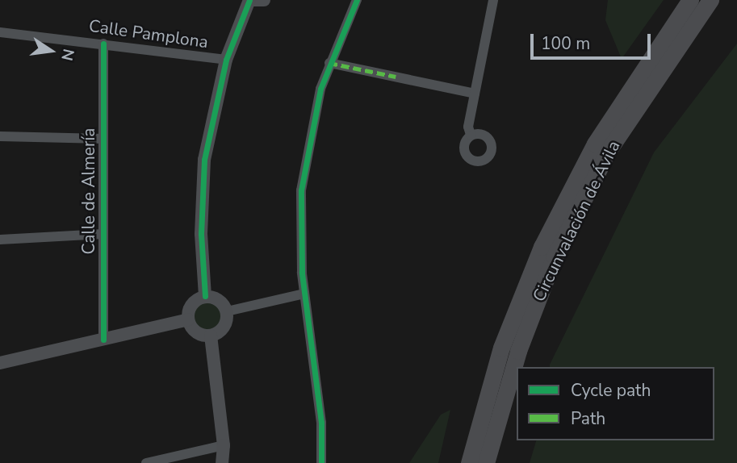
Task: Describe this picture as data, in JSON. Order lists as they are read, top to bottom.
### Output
{
  "streets": {
    "highway": ["Circunvalación de Ávila"],
    "street": ["Calle Pamplona", "Calle de Almería"]
  },
  "crossings": [
    ["Calle Pamplona", "Calle de Almería"]
  ],
  "legend": ["Cycle path", "Path"],
  "scale_bar": "100 m",
  "north": "right"
}
